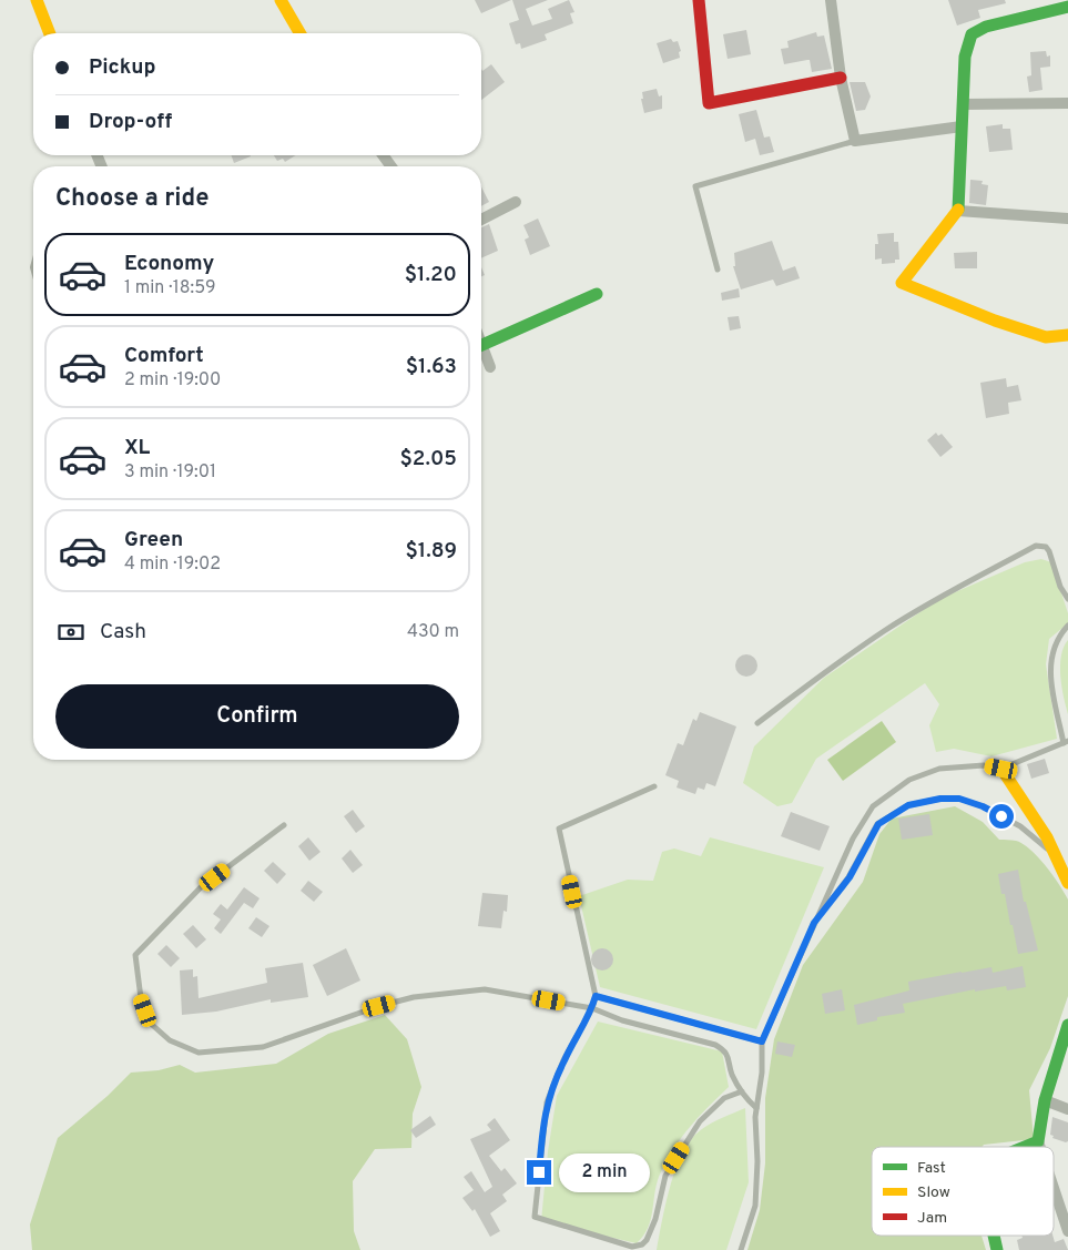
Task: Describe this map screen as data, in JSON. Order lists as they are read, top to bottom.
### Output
{
  "legend": ["Fast", "Slow", "Jam"],
  "page": {
    "banner": ["Pickup", "Drop-off"],
    "heading": "Choose a ride",
    "list": [
      {
        "name": "Economy",
        "note": "1 min · 18:59",
        "value": "$1.20"
      },
      {
        "name": "Comfort",
        "note": "2 min · 19:00",
        "value": "$1.63"
      },
      {
        "name": "XL",
        "note": "3 min · 19:01",
        "value": "$2.05"
      },
      {
        "name": "Green",
        "note": "4 min · 19:02",
        "value": "$1.89"
      }
    ],
    "pay": ["Cash", "430 m"],
    "buttons": "Confirm",
    "bubble": "2 min"
  }
}
